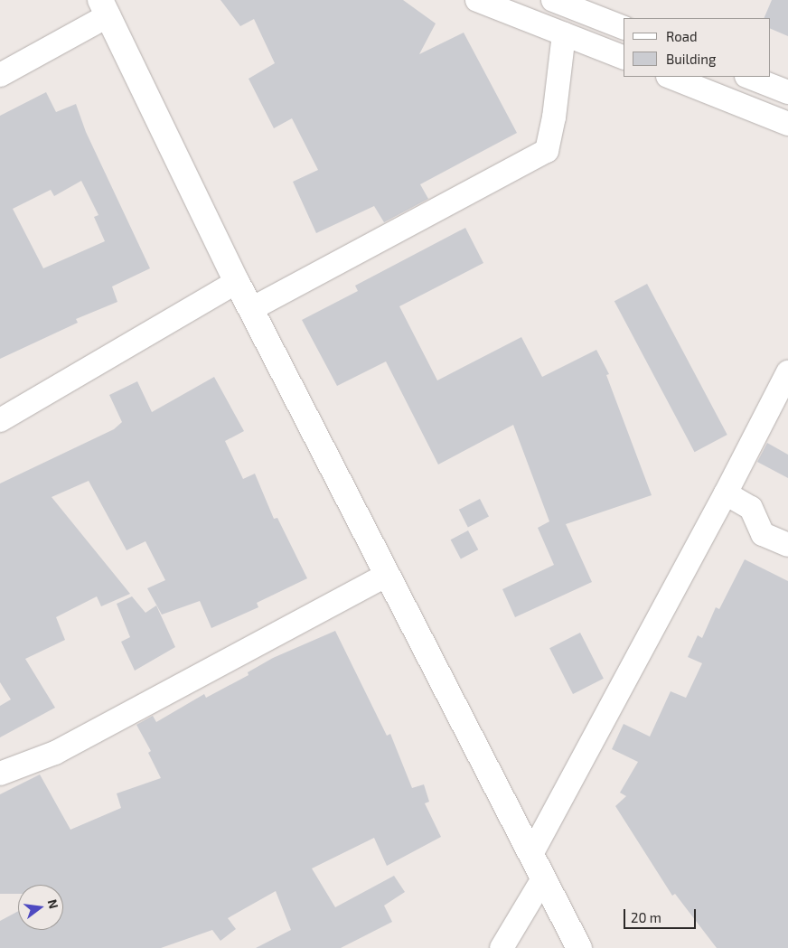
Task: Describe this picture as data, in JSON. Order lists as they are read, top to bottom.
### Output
{
  "legend": ["Road", "Building"],
  "scale_bar": "20 m",
  "north": "right"
}
